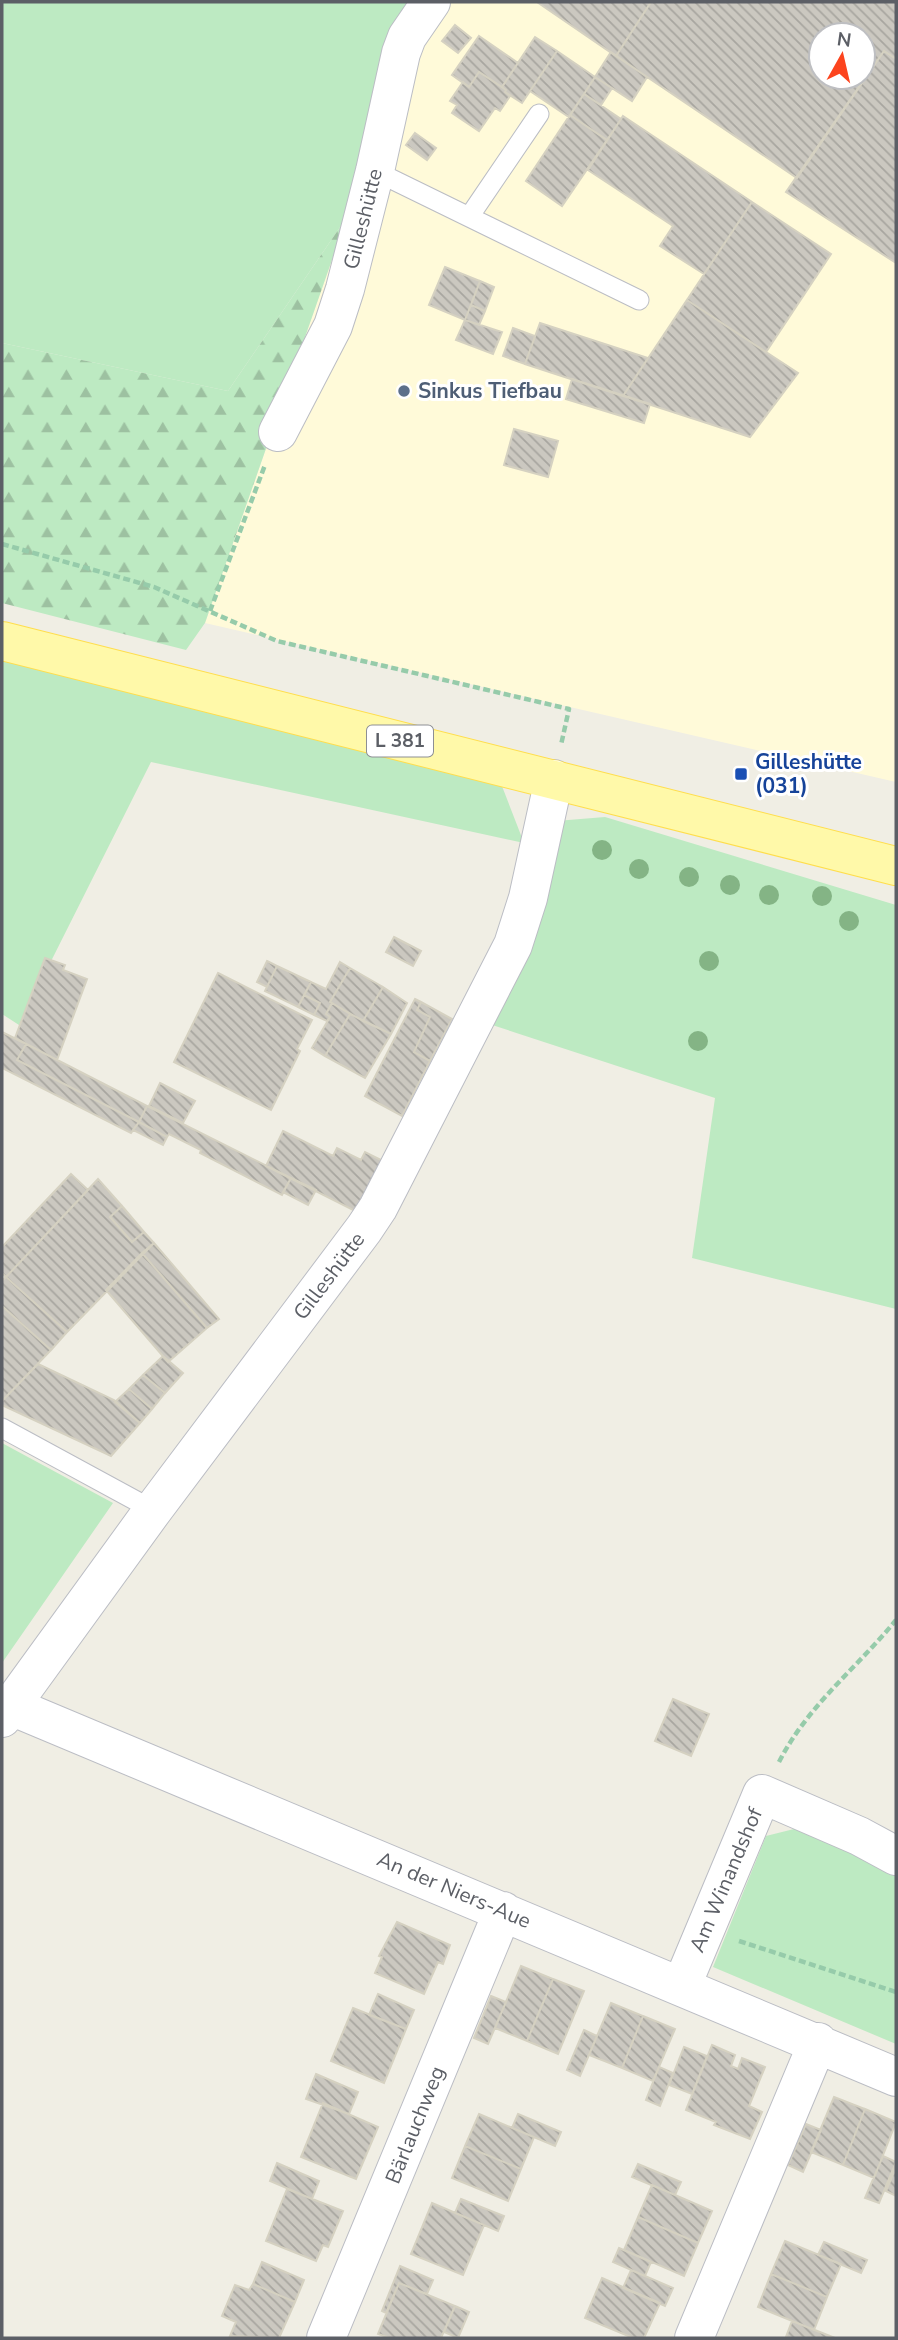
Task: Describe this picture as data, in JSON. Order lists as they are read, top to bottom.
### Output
{
  "streets": {
    "main road": ["L 381"],
    "street": [
      "Gilleshütte",
      "Am Winandshof",
      "An der Niers-Aue",
      "Bärlauchweg"
    ]
  },
  "crossings": [
    ["Gilleshütte", "L 381"],
    ["Gilleshütte", "An der Niers-Aue"],
    ["Am Winandshof", "An der Niers-Aue"],
    ["An der Niers-Aue", "Bärlauchweg"]
  ],
  "places": {
    "other": ["Sinkus Tiefbau"],
    "transit": ["Gilleshütte (031)"]
  },
  "north": "top"
}
